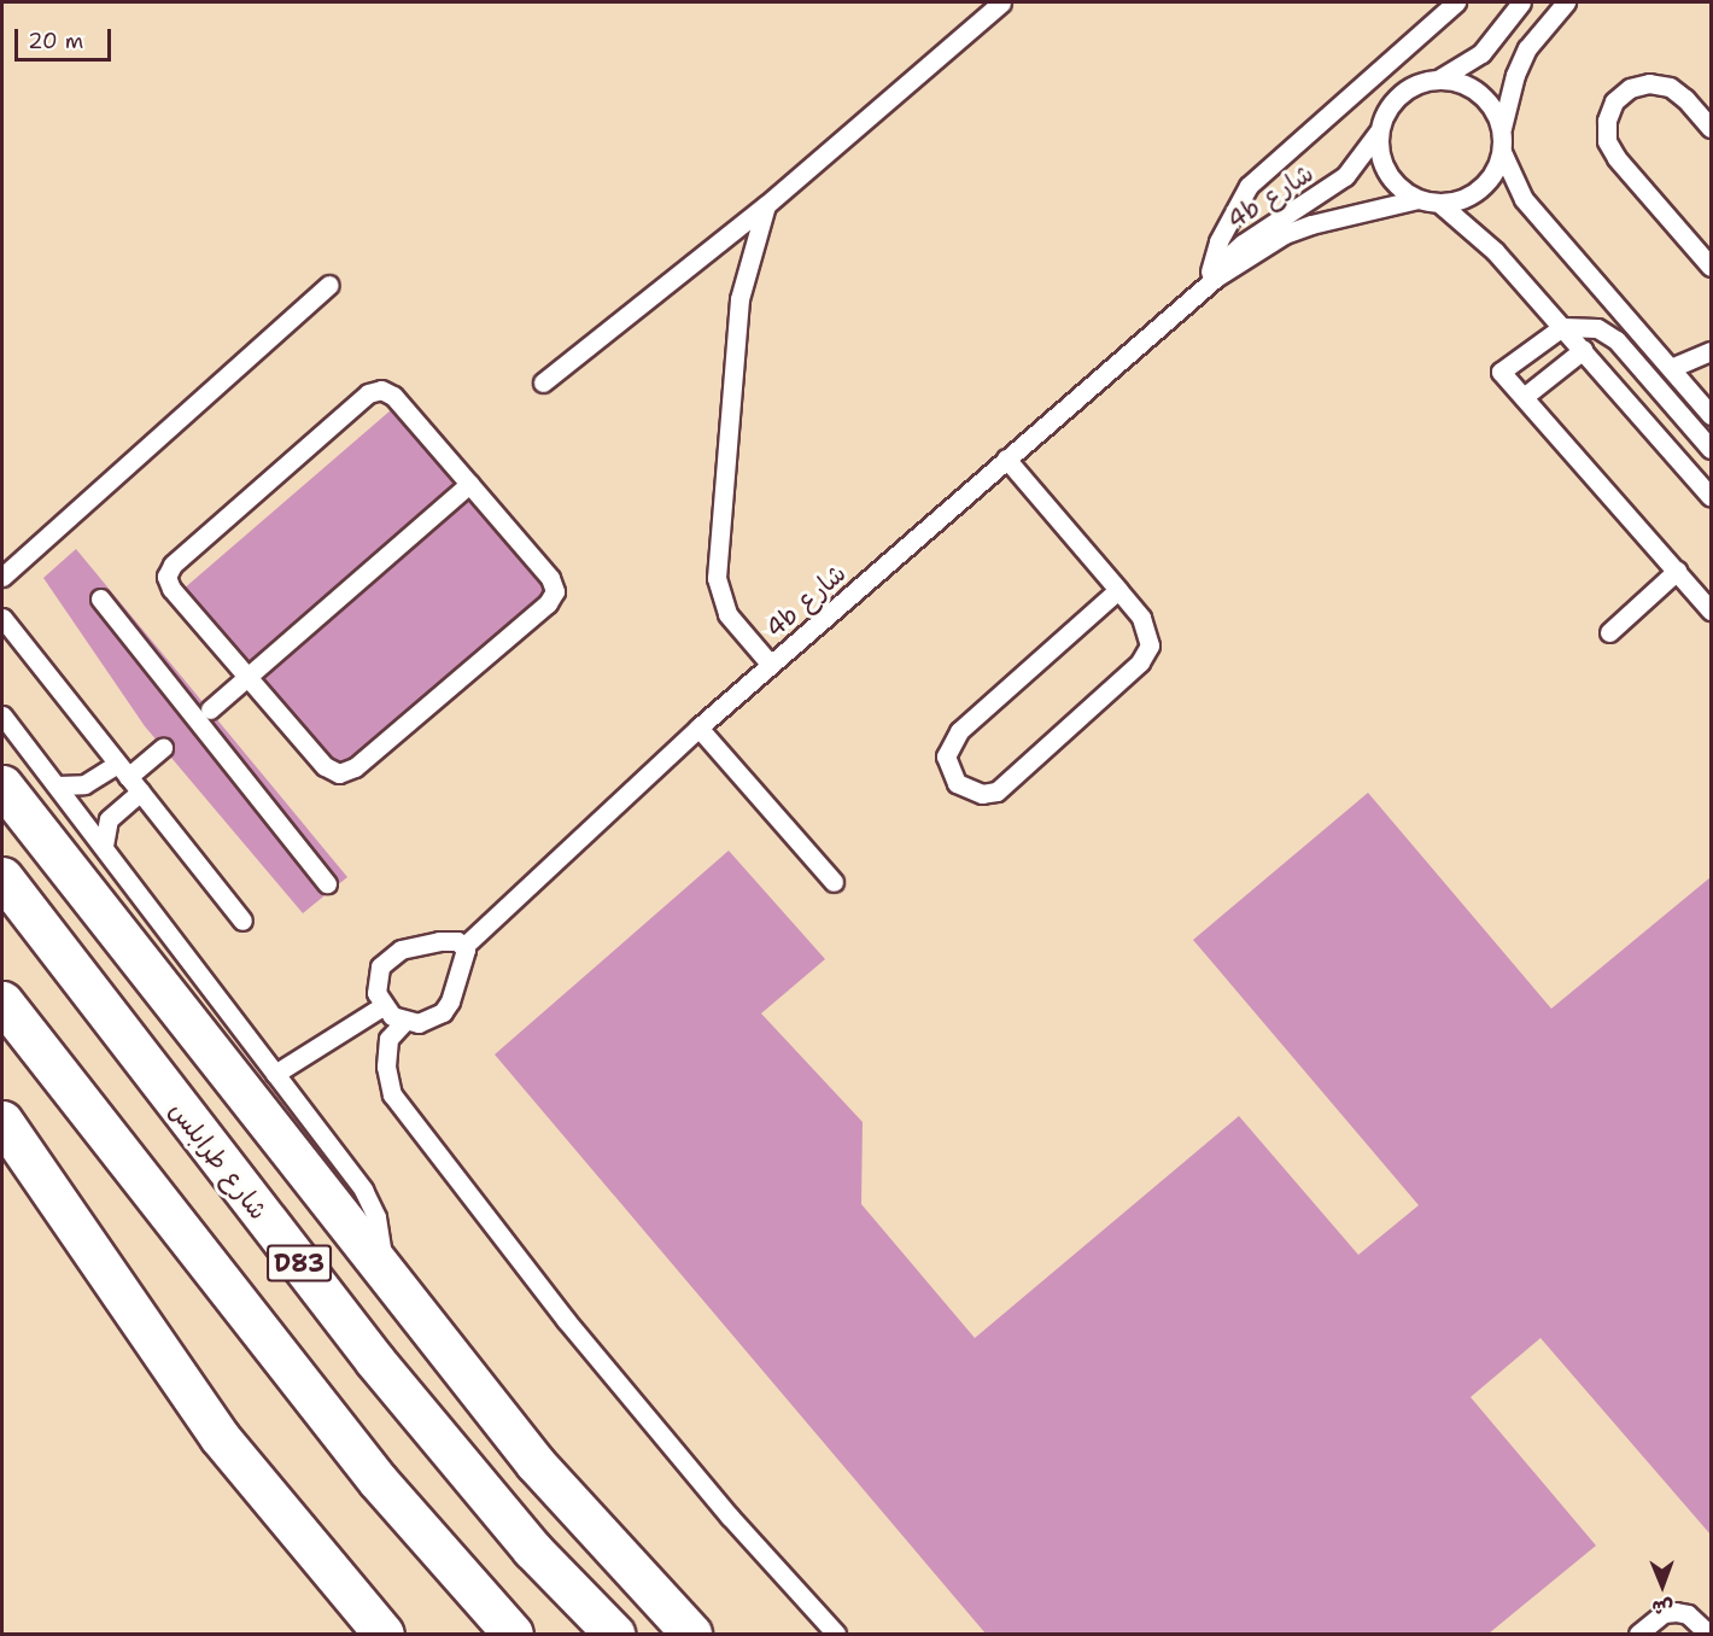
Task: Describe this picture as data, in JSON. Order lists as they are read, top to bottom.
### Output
{
  "streets": {
    "highway": ["شارع طرابلس", "D83"],
    "lane": ["4b شارع"]
  },
  "scale_bar": "20 m",
  "north": "bottom"
}
